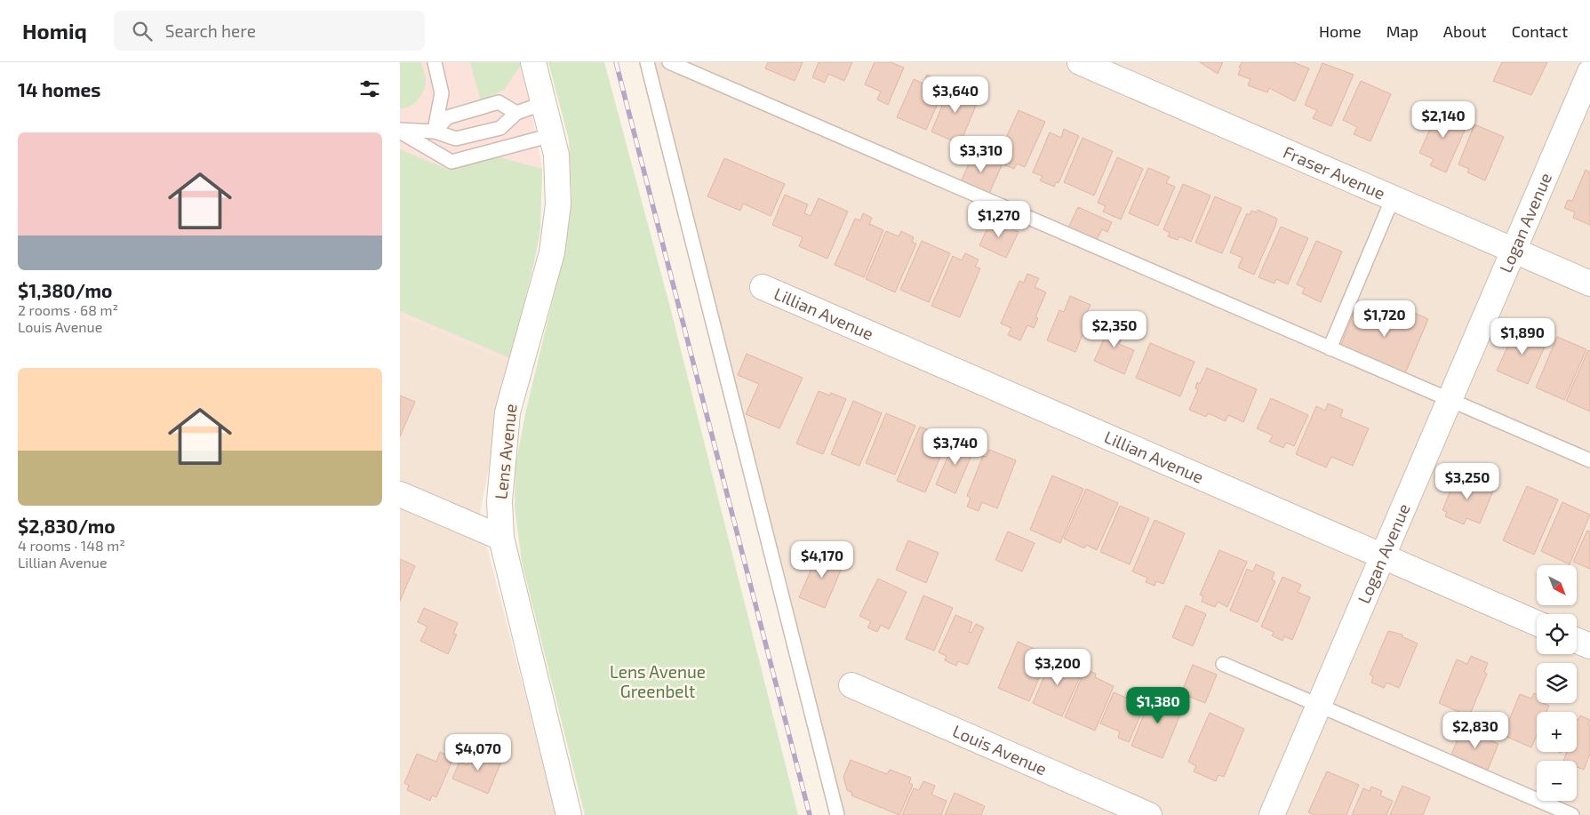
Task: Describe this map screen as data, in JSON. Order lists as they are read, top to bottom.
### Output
{
  "streets": {
    "street": [
      "Fraser Avenue",
      "Logan Avenue",
      "Lillian Avenue",
      "Lens Avenue",
      "Louis Avenue"
    ]
  },
  "crossings": [
    ["Fraser Avenue", "Logan Avenue"],
    ["Logan Avenue", "Lillian Avenue"]
  ],
  "parks": ["Lens Avenue Greenbelt"],
  "north": "bottom right",
  "page": {
    "header": "Homiq",
    "search": "Search here",
    "nav": [
      "Home",
      "Map",
      "About",
      "Contact"
    ],
    "heading": "14 homes",
    "price": [
      "$3,640",
      "$2,140",
      "$3,310",
      "$1,270",
      "$1,720",
      "$2,350",
      "$1,890",
      "$3,740",
      "$3,250",
      "$4,170",
      "$3,200",
      "$1,380",
      "$2,830",
      "$4,070"
    ],
    "list": [
      {
        "name": "$1,380/mo",
        "note": "2 rooms · 68 m² · Louis Avenue"
      },
      {
        "name": "$2,830/mo",
        "note": "4 rooms · 148 m² · Lillian Avenue"
      }
    ],
    "map_buttons": ["+", "−"]
  }
}
